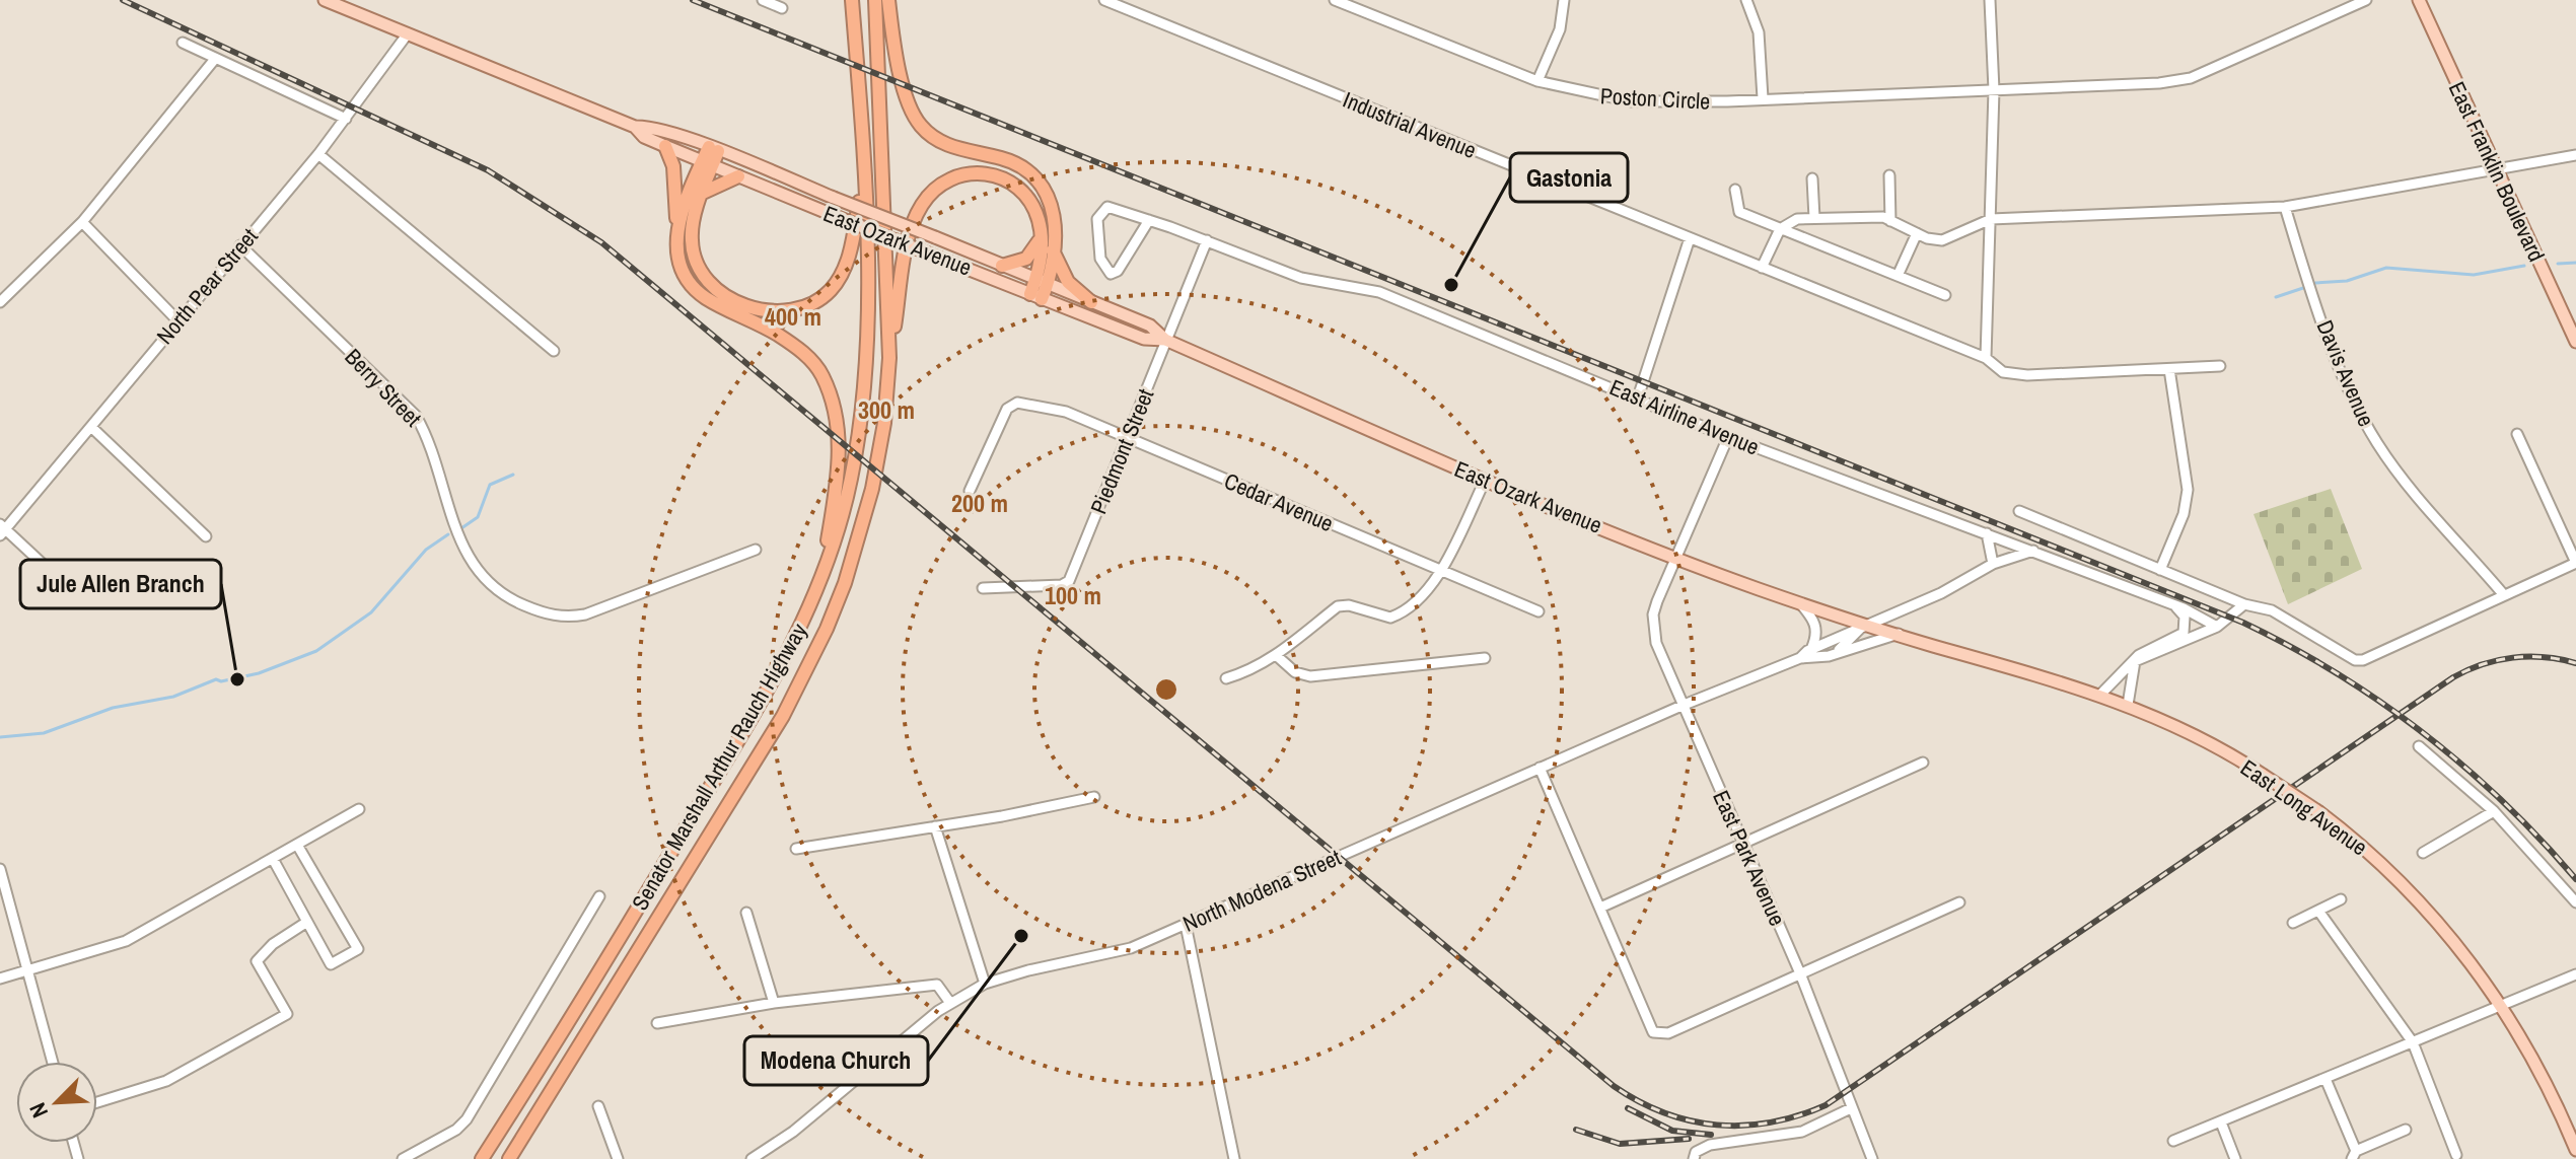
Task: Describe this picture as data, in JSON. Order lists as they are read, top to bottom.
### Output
{
  "streets": {
    "highway": ["Senator Marshall Arthur Rauch Highway"],
    "main road": ["East Franklin Boulevard", "East Ozark Avenue", "East Long Avenue"],
    "street": [
      "Poston Circle",
      "Industrial Avenue",
      "North Pear Street",
      "Davis Avenue",
      "Berry Street",
      "East Airline Avenue",
      "Piedmont Street",
      "Cedar Avenue",
      "East Park Avenue",
      "North Modena Street"
    ]
  },
  "crossings": [
    ["East Ozark Avenue", "North Pear Street"],
    ["East Ozark Avenue", "Piedmont Street"],
    ["East Ozark Avenue", "East Long Avenue"],
    ["East Ozark Avenue", "East Park Avenue"],
    ["East Ozark Avenue", "North Modena Street"],
    ["North Pear Street", "Berry Street"],
    ["East Airline Avenue", "Piedmont Street"],
    ["East Airline Avenue", "East Park Avenue"],
    ["East Airline Avenue", "North Modena Street"],
    ["Piedmont Street", "Cedar Avenue"],
    ["East Long Avenue", "North Modena Street"],
    ["East Park Avenue", "North Modena Street"]
  ],
  "places": ["Gastonia", "Jule Allen Branch", "Modena Church"],
  "north": "bottom left",
  "rings": [
    "400 m",
    "300 m",
    "200 m",
    "100 m"
  ]
}
